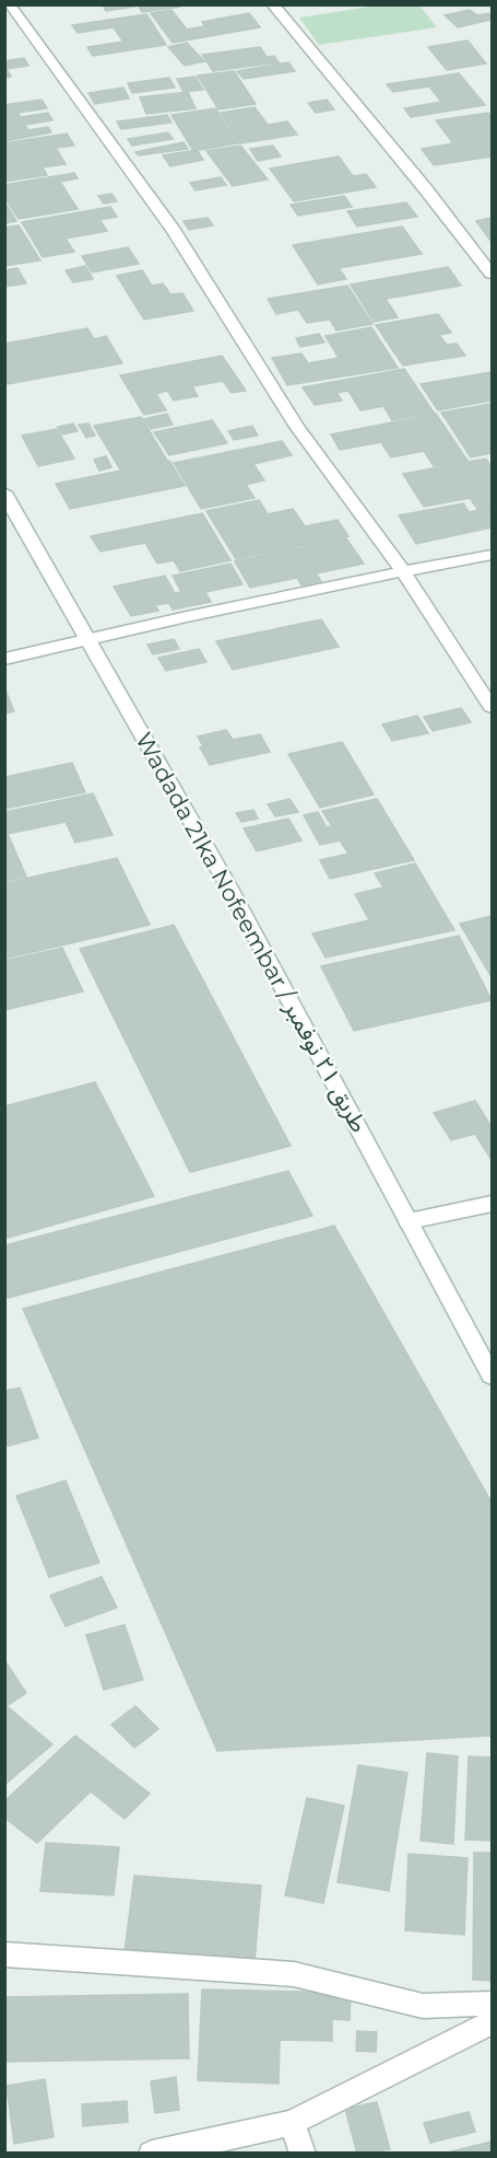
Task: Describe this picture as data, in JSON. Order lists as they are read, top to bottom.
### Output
{
  "streets": {
    "street": ["Wadada 21ka Nofeembar / طريق ٢١ نوفمبر"]
  }
}
